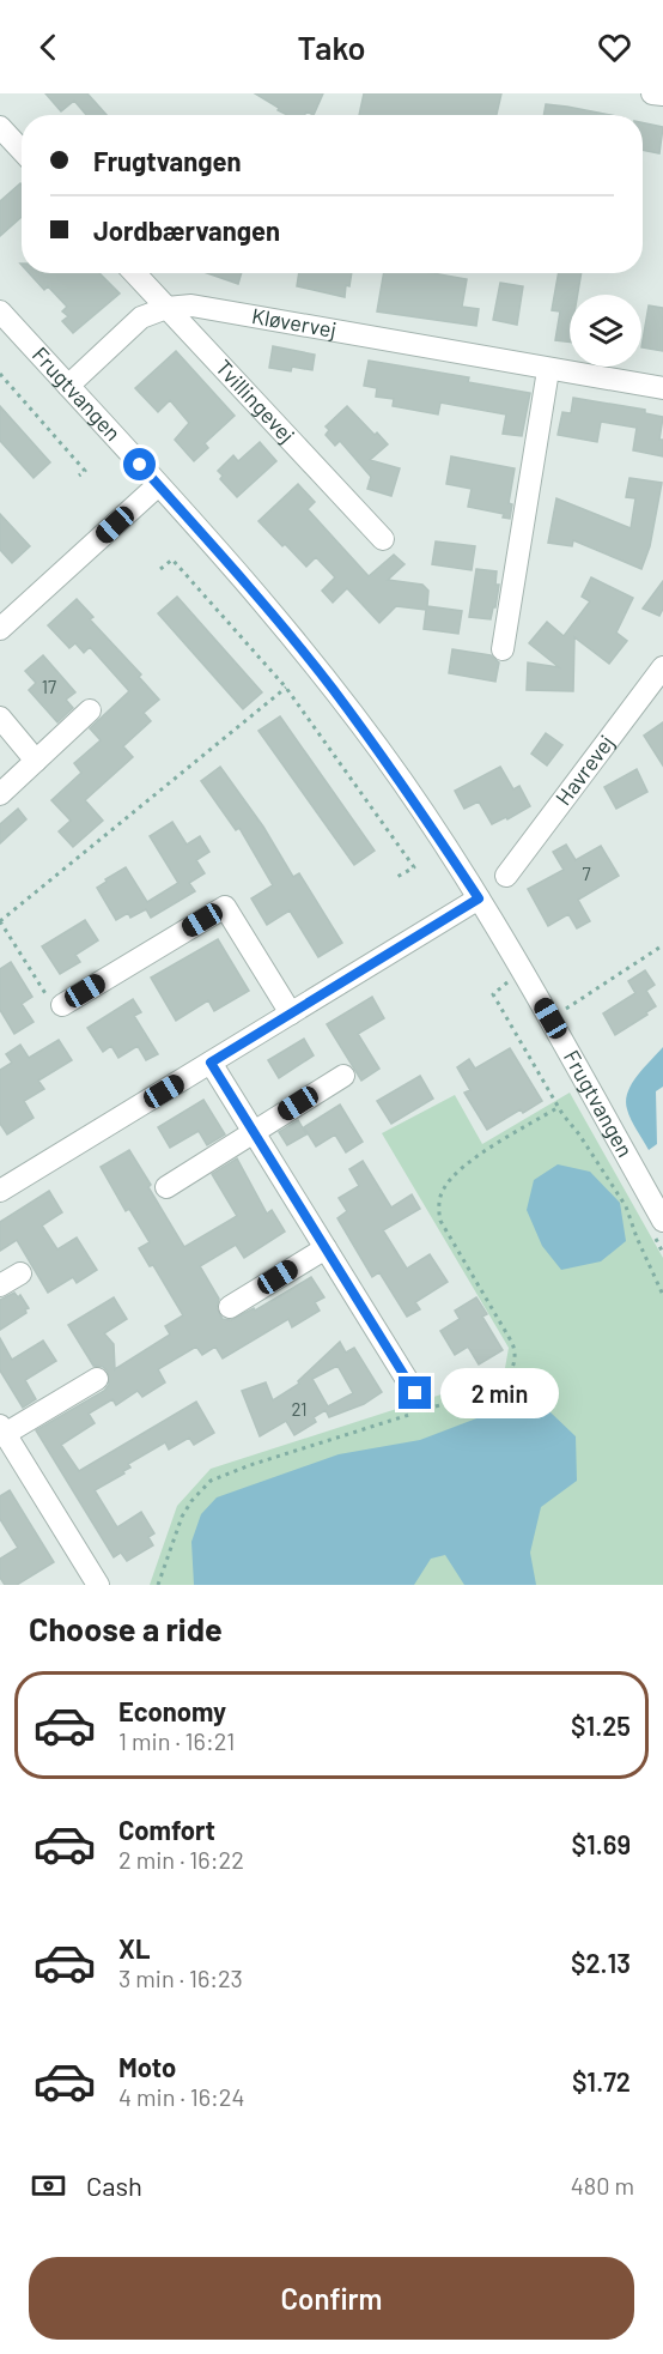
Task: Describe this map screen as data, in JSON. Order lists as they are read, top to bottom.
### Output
{
  "streets": {
    "street": [
      "Kløvervej",
      "Frugtvangen",
      "Tvillingevej",
      "Havrevej"
    ]
  },
  "crossings": [
    ["Kløvervej", "Frugtvangen"],
    ["Kløvervej", "Tvillingevej"]
  ],
  "house_numbers": ["17", "7", "21"],
  "page": {
    "header": "Tako",
    "banner": ["Frugtvangen", "Jordbærvangen"],
    "bubble": "2 min",
    "heading": "Choose a ride",
    "list": [
      {
        "name": "Economy",
        "note": "1 min · 16:21",
        "value": "$1.25"
      },
      {
        "name": "Comfort",
        "note": "2 min · 16:22",
        "value": "$1.69"
      },
      {
        "name": "XL",
        "note": "3 min · 16:23",
        "value": "$2.13"
      },
      {
        "name": "Moto",
        "note": "4 min · 16:24",
        "value": "$1.72"
      }
    ],
    "pay": ["Cash", "480 m"],
    "buttons": "Confirm"
  }
}
